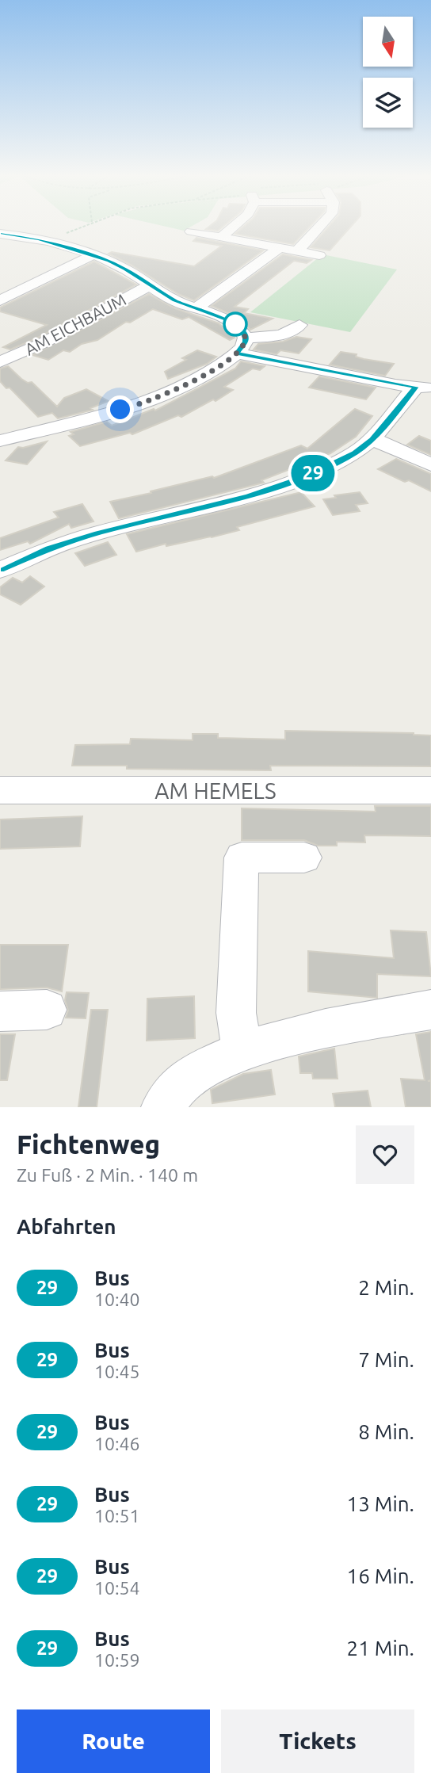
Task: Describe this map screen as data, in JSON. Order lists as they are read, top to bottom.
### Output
{
  "streets": {
    "street": ["AM EICHBAUM", "AM HEMELS"]
  },
  "lines": ["bus line 29"],
  "north": "bottom",
  "page": {
    "on_map": "29",
    "heading": [
      ["Fichtenweg", "Zu Fuß · 2 Min. · 140 m"],
      "Abfahrten"
    ],
    "list": [
      {
        "mark": "29",
        "name": "Bus",
        "note": "10:40",
        "value": "2 Min."
      },
      {
        "mark": "29",
        "name": "Bus",
        "note": "10:45",
        "value": "7 Min."
      },
      {
        "mark": "29",
        "name": "Bus",
        "note": "10:46",
        "value": "8 Min."
      },
      {
        "mark": "29",
        "name": "Bus",
        "note": "10:51",
        "value": "13 Min."
      },
      {
        "mark": "29",
        "name": "Bus",
        "note": "10:54",
        "value": "16 Min."
      },
      {
        "mark": "29",
        "name": "Bus",
        "note": "10:59",
        "value": "21 Min."
      }
    ],
    "buttons": ["Route", "Tickets"]
  }
}
